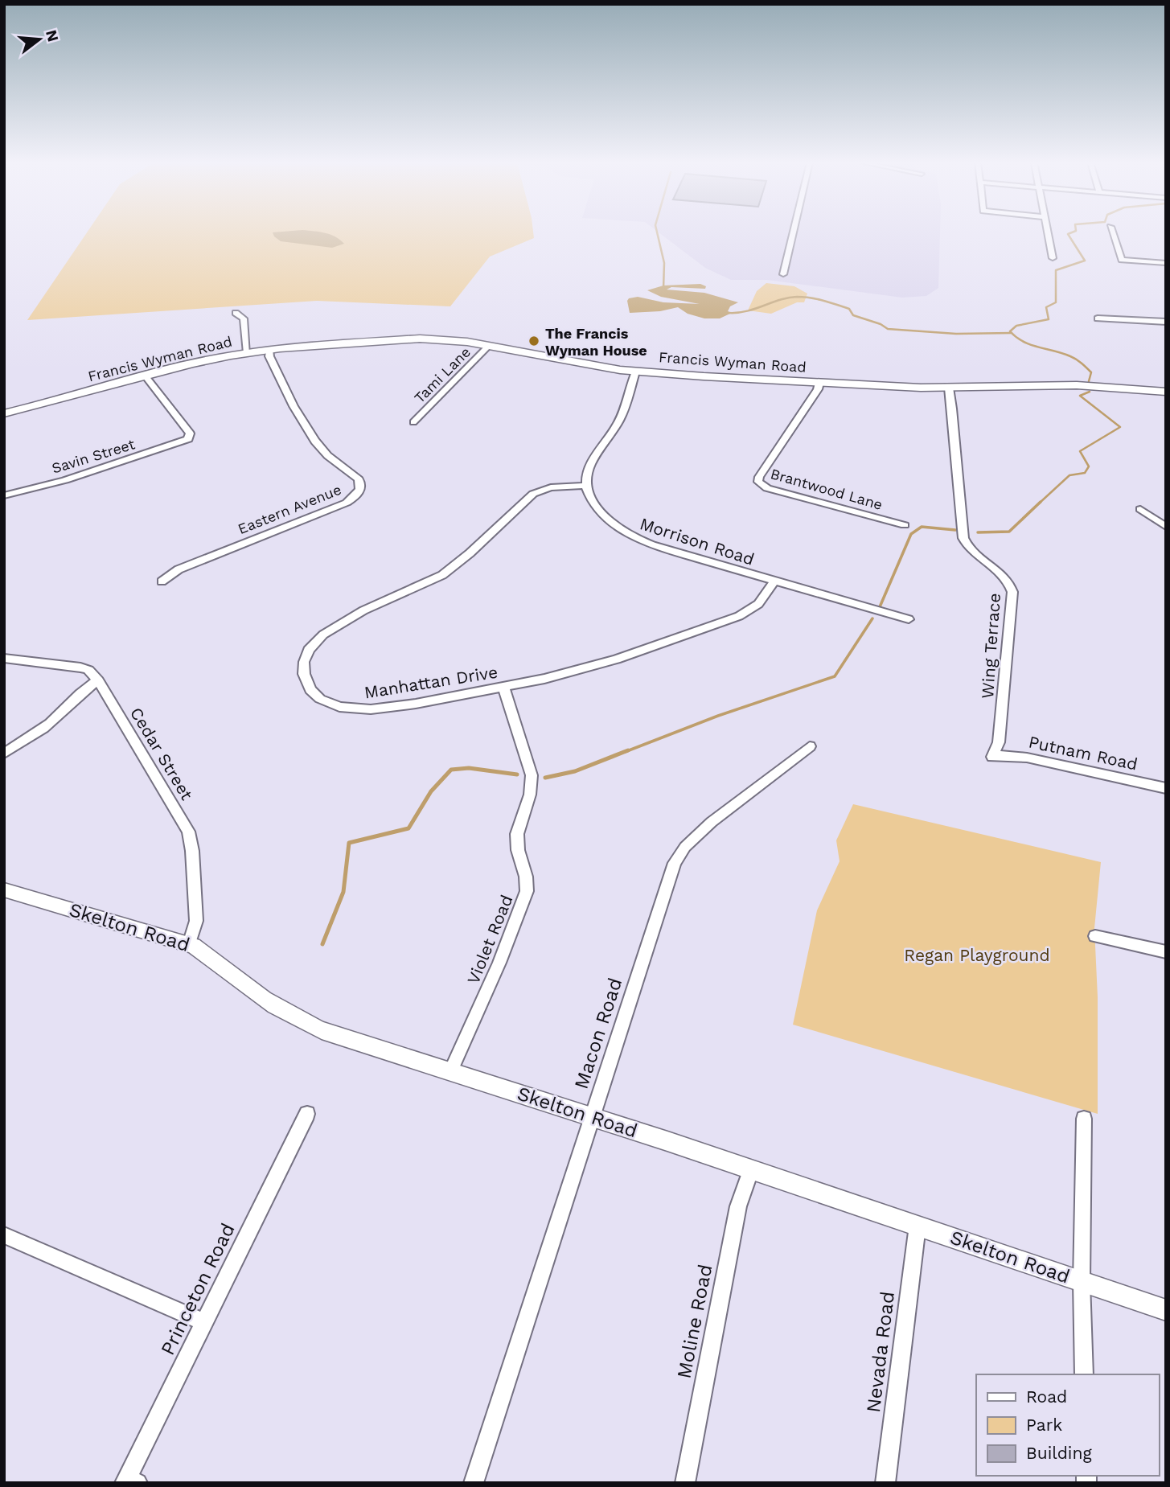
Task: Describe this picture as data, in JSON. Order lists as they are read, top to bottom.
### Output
{
  "streets": {
    "main road": ["Francis Wyman Road"],
    "street": [
      "Tami Lane",
      "Savin Street",
      "Brantwood Lane",
      "Eastern Avenue",
      "Morrison Road",
      "Wing Terrace",
      "Manhattan Drive",
      "Putnam Road",
      "Cedar Street",
      "Skelton Road",
      "Violet Road",
      "Macon Road",
      "Princeton Road",
      "Moline Road",
      "Nevada Road"
    ]
  },
  "crossings": [
    ["Francis Wyman Road", "Tami Lane"],
    ["Francis Wyman Road", "Savin Street"],
    ["Francis Wyman Road", "Brantwood Lane"],
    ["Francis Wyman Road", "Eastern Avenue"],
    ["Francis Wyman Road", "Wing Terrace"],
    ["Morrison Road", "Manhattan Drive"],
    ["Wing Terrace", "Putnam Road"],
    ["Manhattan Drive", "Violet Road"],
    ["Cedar Street", "Skelton Road"],
    ["Skelton Road", "Violet Road"],
    ["Skelton Road", "Macon Road"],
    ["Skelton Road", "Moline Road"],
    ["Skelton Road", "Nevada Road"]
  ],
  "parks": ["Regan Playground"],
  "places": ["The Francis Wyman House"],
  "legend": ["Road", "Park", "Building"],
  "north": "right"
}
